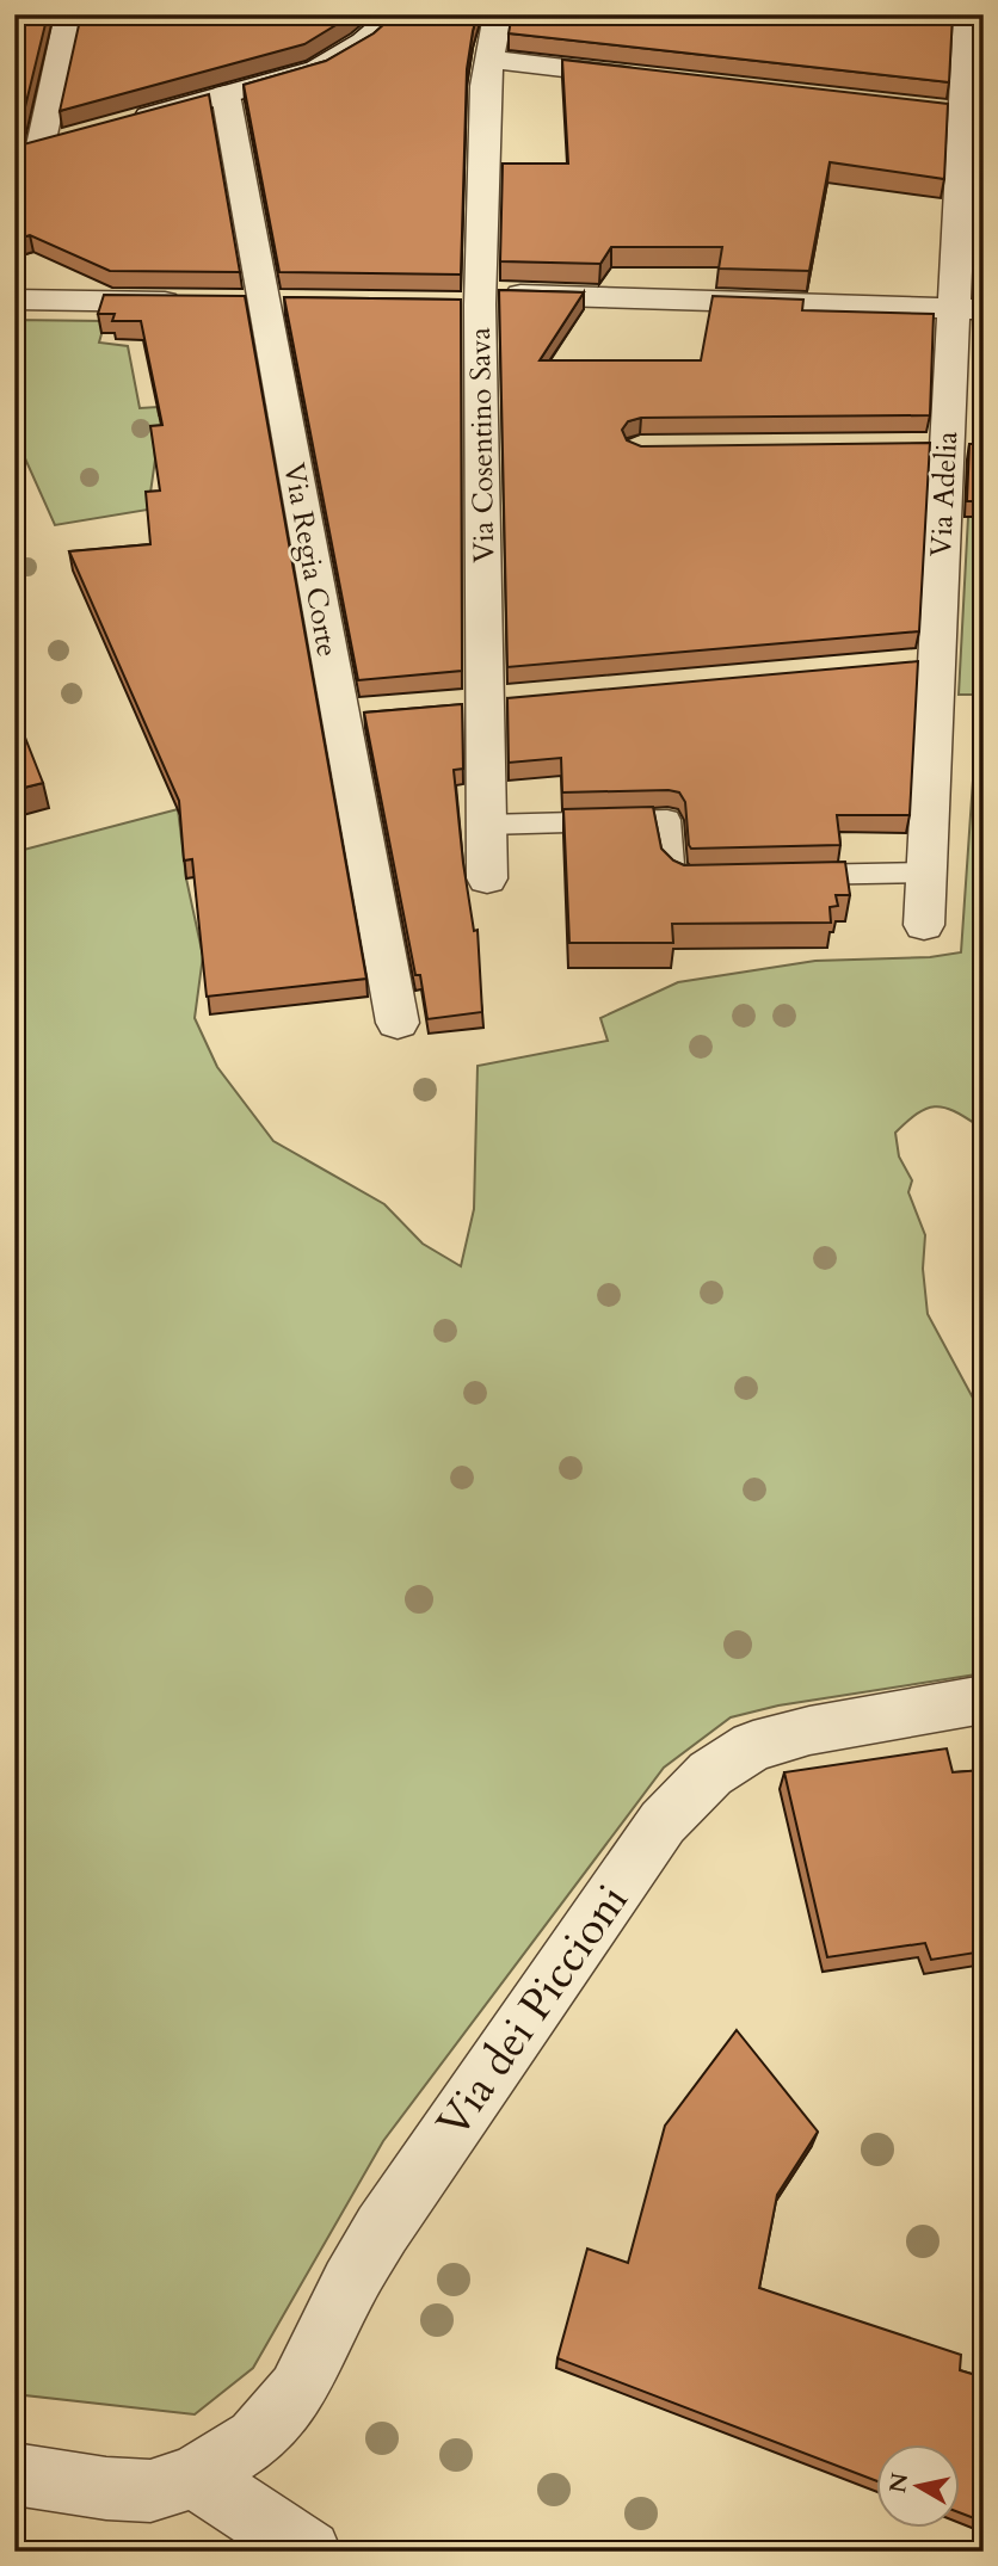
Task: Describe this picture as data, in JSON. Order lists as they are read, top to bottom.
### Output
{
  "streets": {
    "street": [
      "Via Cosentino Sava",
      "Via Adelia",
      "Via Regia Corte",
      "Via dei Piccioni"
    ]
  },
  "north": "left"
}
